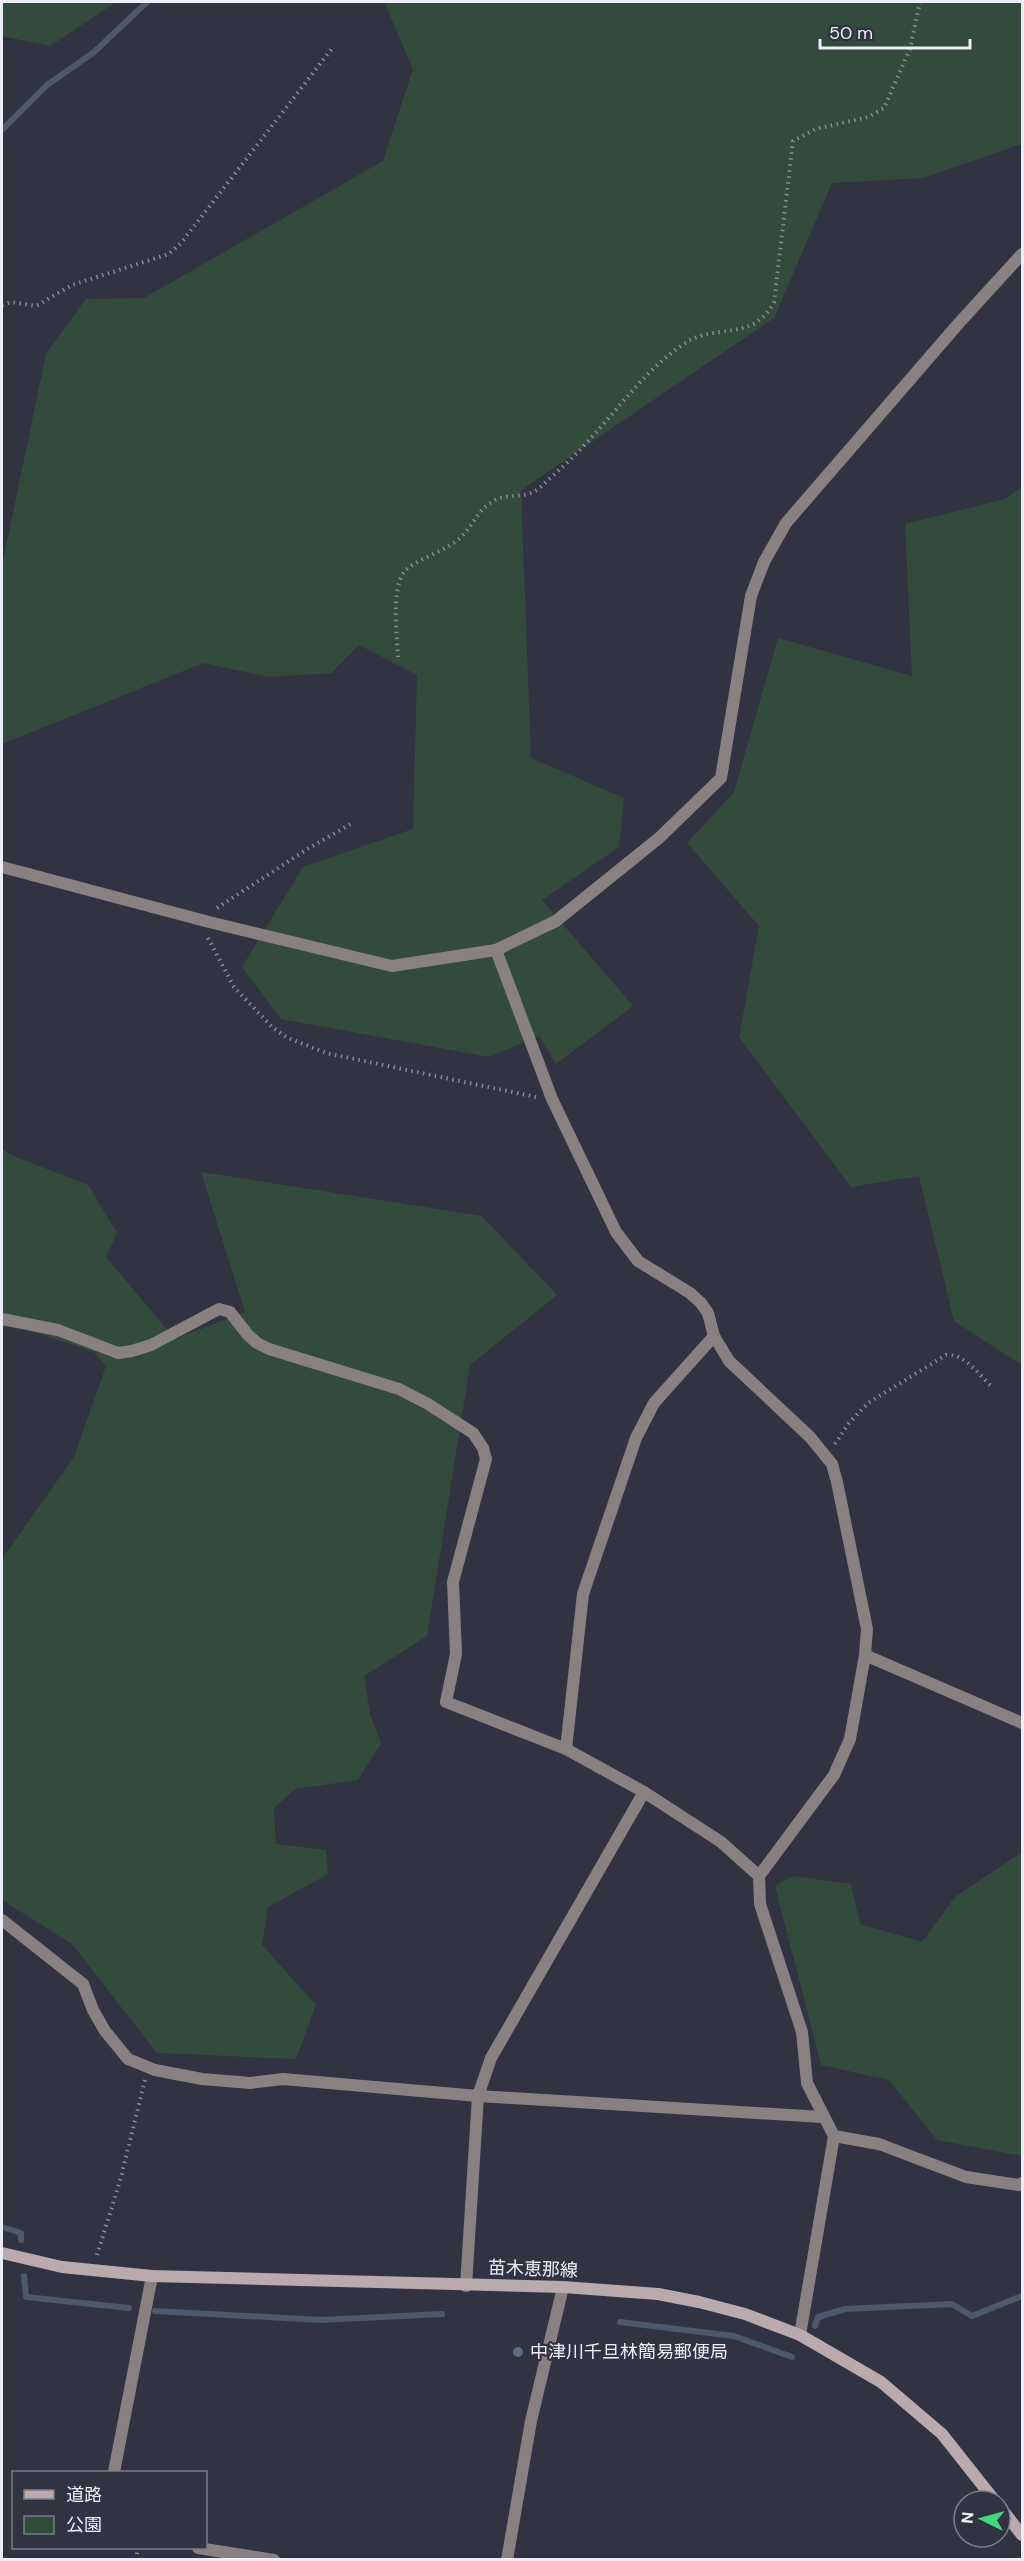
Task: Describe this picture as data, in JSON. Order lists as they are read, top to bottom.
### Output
{
  "streets": {
    "main road": ["苗木恵那線"]
  },
  "places": ["中津川千旦林簡易郵便局"],
  "legend": ["道路", "公園"],
  "scale_bar": "50 m",
  "north": "left"
}
